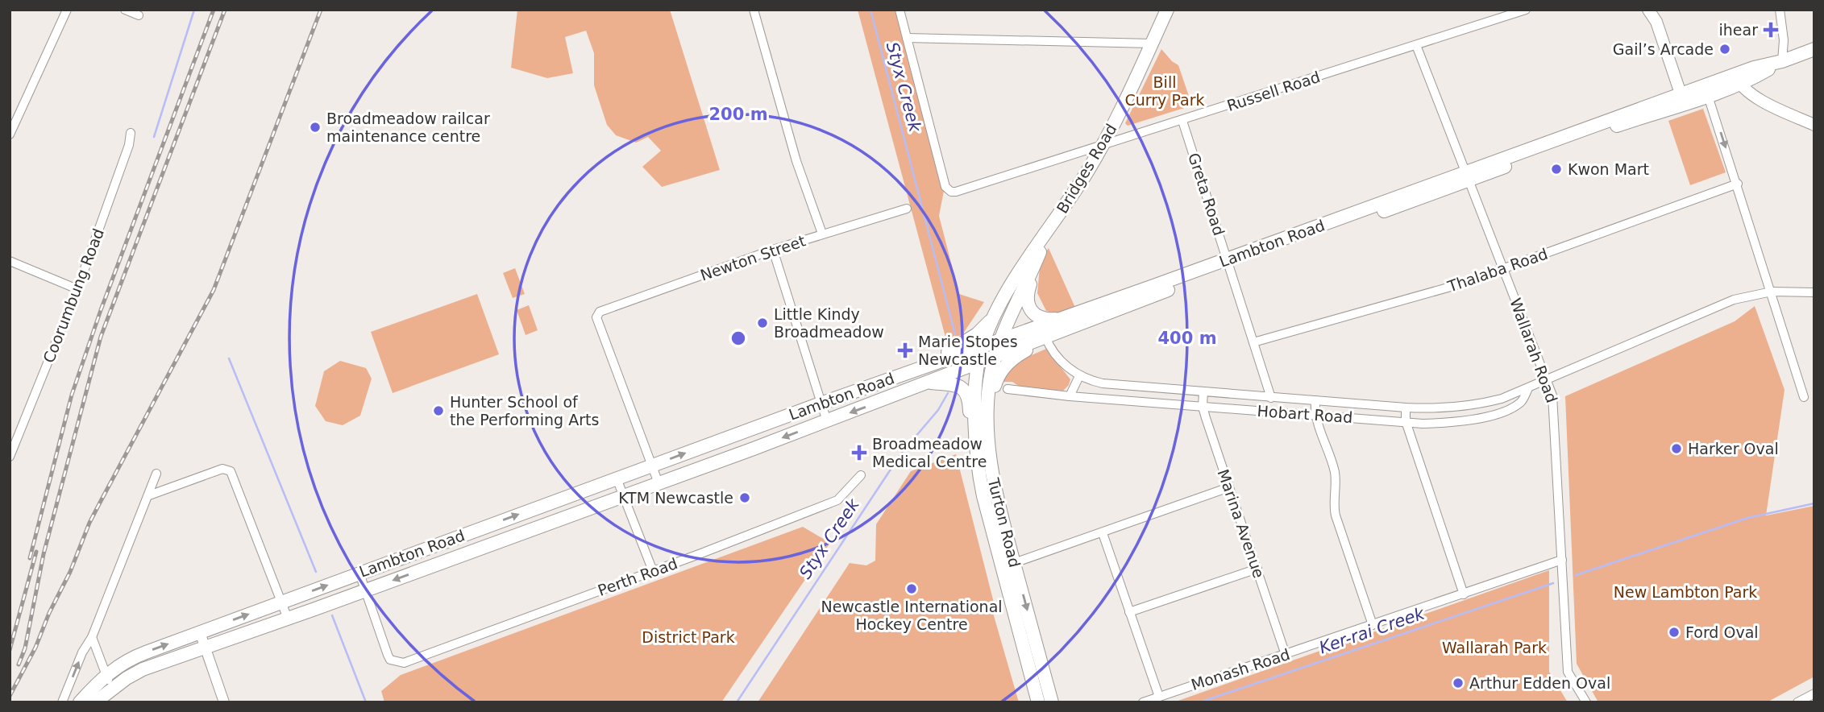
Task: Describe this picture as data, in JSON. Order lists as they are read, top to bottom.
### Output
{
  "streets": {
    "main road": ["Bridges Road", "Lambton Road", "Turton Road"],
    "street": [
      "Russell Road",
      "Greta Road",
      "Newton Street",
      "Thalaba Road",
      "Coorumbung Road",
      "Wallarah Road",
      "Hobart Road",
      "Marina Avenue",
      "Perth Road",
      "Monash Road"
    ]
  },
  "crossings": [
    ["Russell Road", "Bridges Road"],
    ["Russell Road", "Greta Road"],
    ["Russell Road", "Wallarah Road"],
    ["Bridges Road", "Lambton Road"],
    ["Bridges Road", "Turton Road"],
    ["Greta Road", "Lambton Road"],
    ["Greta Road", "Thalaba Road"],
    ["Greta Road", "Hobart Road"],
    ["Lambton Road", "Newton Street"],
    ["Lambton Road", "Wallarah Road"],
    ["Lambton Road", "Hobart Road"],
    ["Lambton Road", "Turton Road"],
    ["Lambton Road", "Perth Road"],
    ["Thalaba Road", "Wallarah Road"],
    ["Wallarah Road", "Hobart Road"],
    ["Wallarah Road", "Monash Road"],
    ["Hobart Road", "Marina Avenue"],
    ["Marina Avenue", "Monash Road"]
  ],
  "water": ["Styx Creek", "Ker-rai Creek"],
  "parks": [
    "Bill Curry Park",
    "New Lambton Park",
    "District Park",
    "Wallarah Park"
  ],
  "places": {
    "health": ["ihear", "Marie Stopes Newcastle", "Broadmeadow Medical Centre"],
    "other": [
      "Gail’s Arcade",
      "Broadmeadow railcar maintenance centre",
      "Kwon Mart",
      "Little Kindy Broadmeadow",
      "Hunter School of the Performing Arts",
      "Harker Oval",
      "KTM Newcastle",
      "Newcastle International Hockey Centre",
      "Ford Oval",
      "Arthur Edden Oval"
    ]
  },
  "rings": ["200 m", "400 m"]
}
